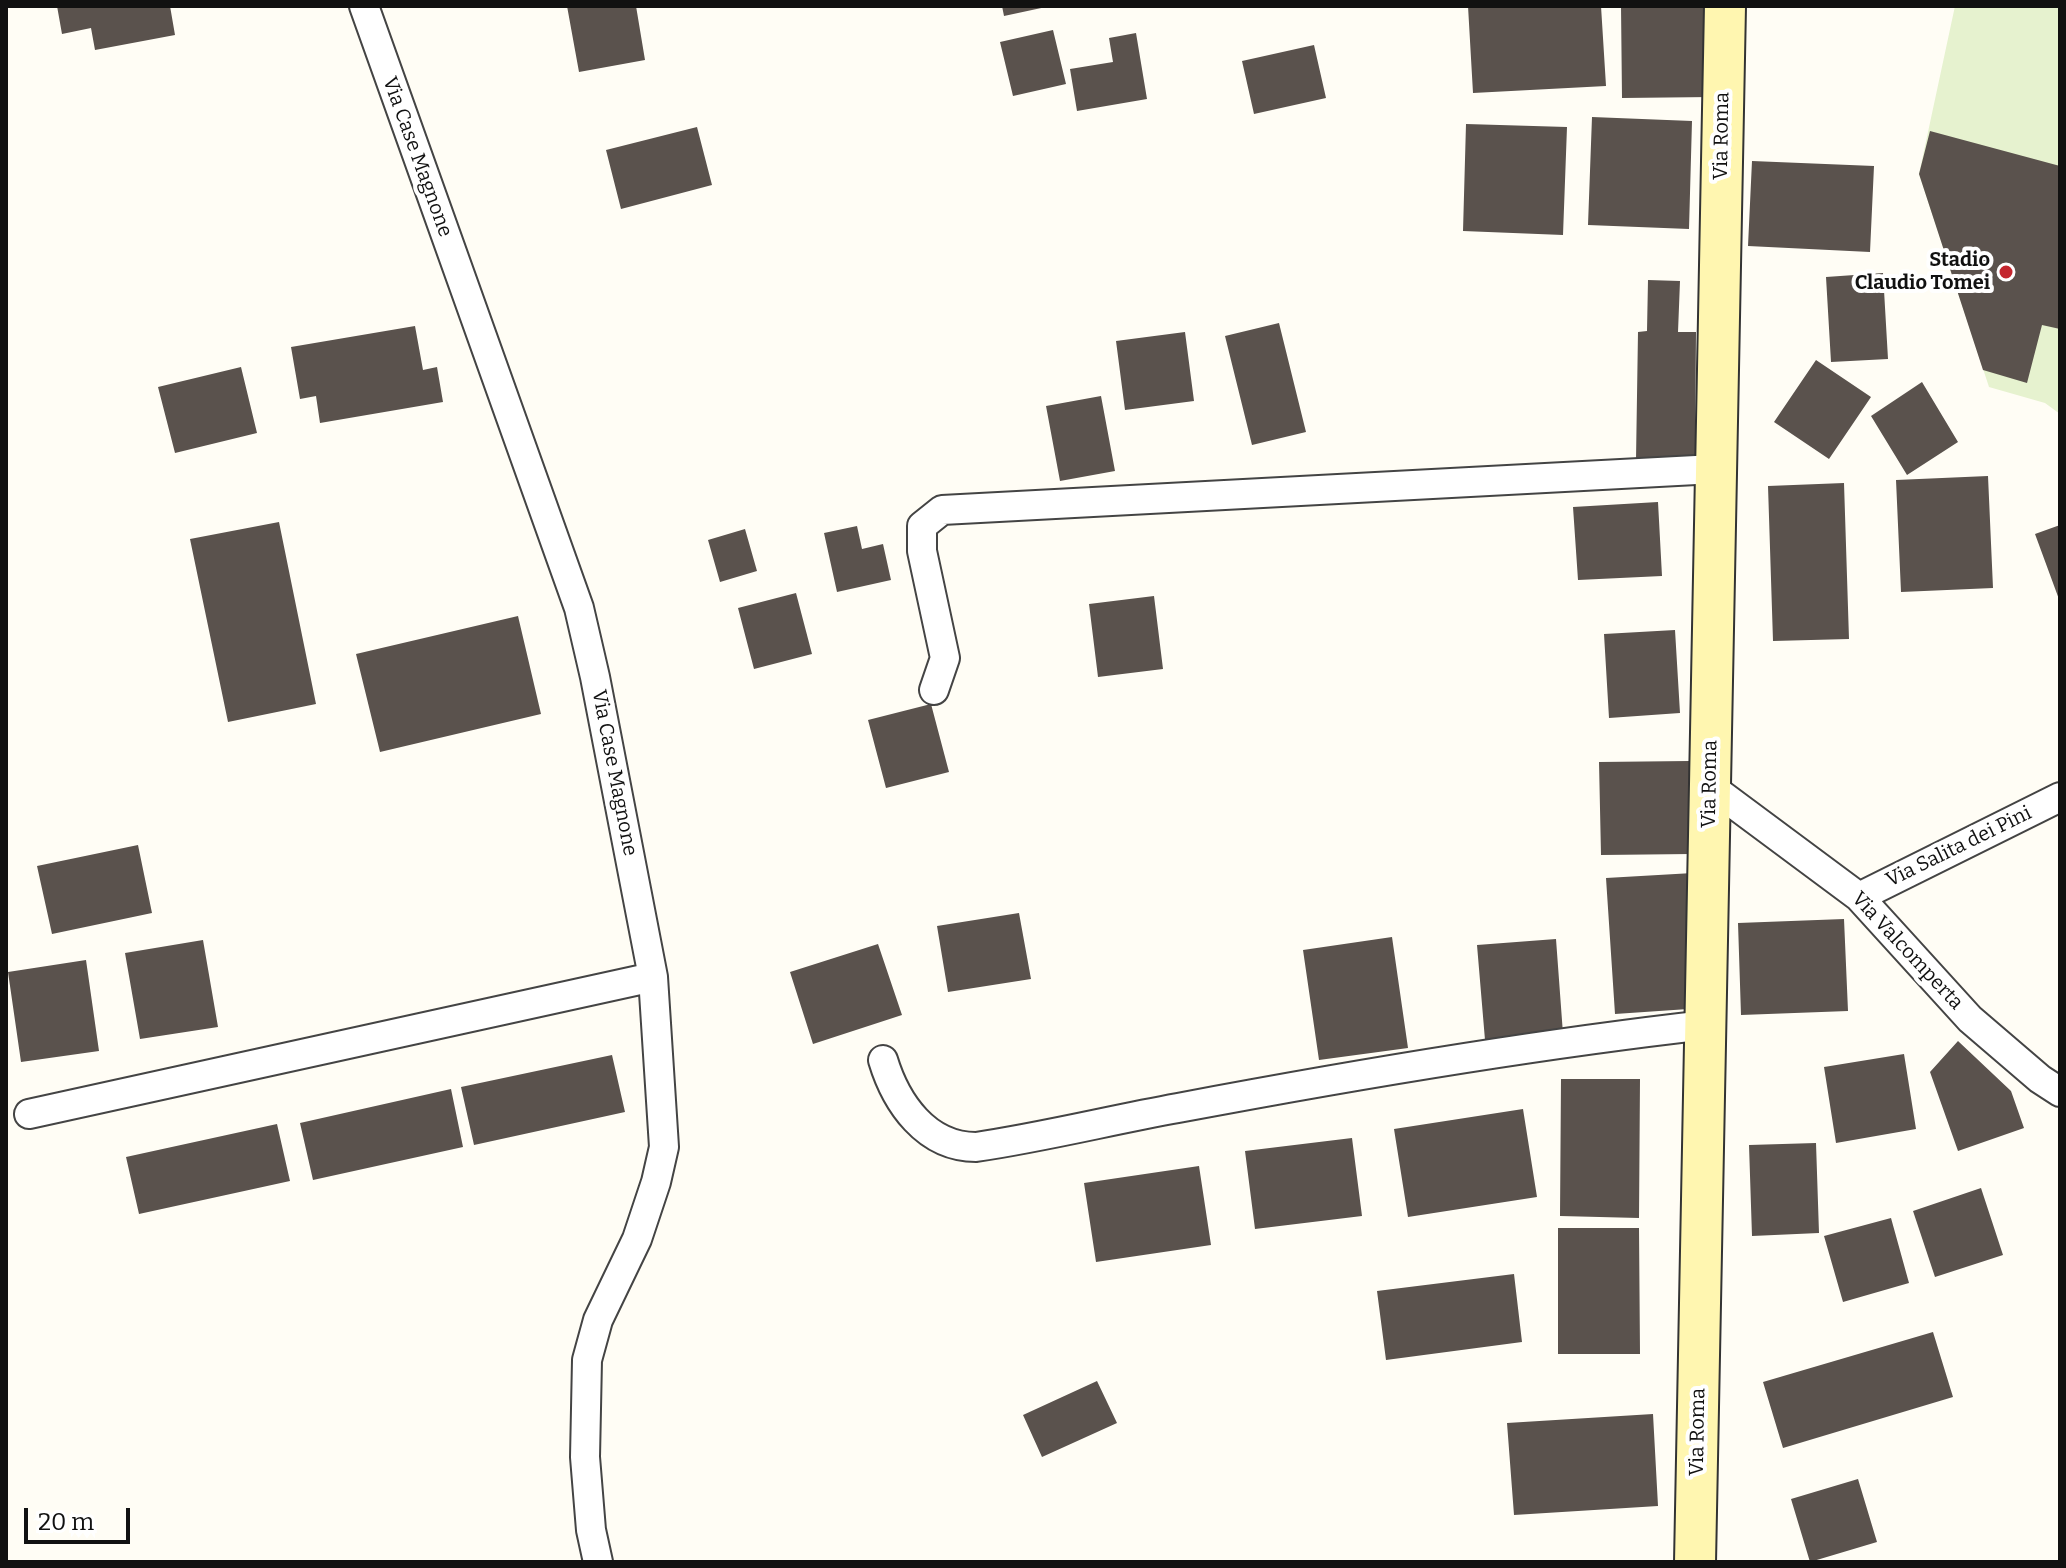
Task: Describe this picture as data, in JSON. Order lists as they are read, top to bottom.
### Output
{
  "streets": {
    "main road": ["Via Roma"],
    "street": ["Via Case Magnone", "Via Salita dei Pini", "Via Valcomperta"]
  },
  "crossings": [
    ["Via Roma", "Via Valcomperta"],
    ["Via Salita dei Pini", "Via Valcomperta"]
  ],
  "places": ["Stadio Claudio Tomei"],
  "scale_bar": "20 m"
}
